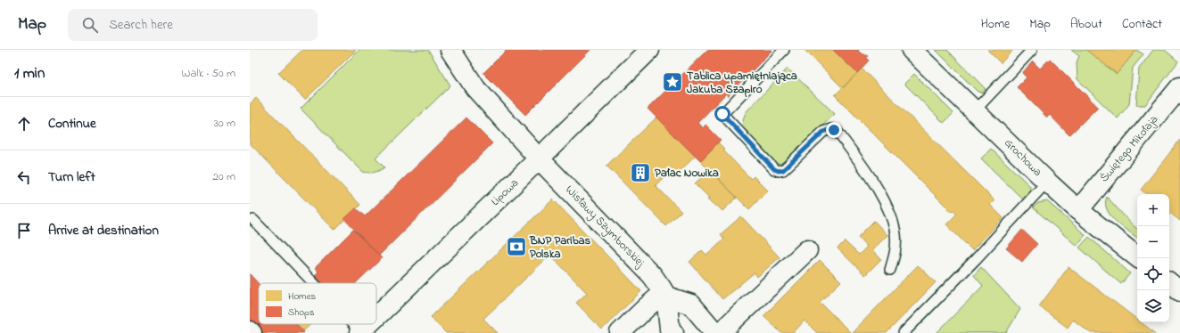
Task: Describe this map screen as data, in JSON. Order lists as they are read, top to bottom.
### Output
{
  "streets": {
    "street": [
      "Świętego Mikołaja",
      "Grochowa",
      "Lipowa",
      "Wisławy Szymborskiej"
    ]
  },
  "crossings": [
    ["Świętego Mikołaja", "Grochowa"],
    ["Lipowa", "Wisławy Szymborskiej"]
  ],
  "places": {
    "place": ["Tablica upamiętniająca Jakuba Szapiro"],
    "building": ["Pałac Nowika"],
    "bank": ["BNP Paribas Polska"]
  },
  "legend": ["Homes", "Shops"],
  "page": {
    "header": "Map",
    "search": "Search here",
    "nav": [
      "Home",
      "Map",
      "About",
      "Contact"
    ],
    "heading": ["1 min", "Walk · 50 m"],
    "list": [
      ["Continue", "30 m"],
      ["Turn left", "20 m"],
      "Arrive at destination"
    ],
    "map_buttons": ["+", "−"]
  }
}
